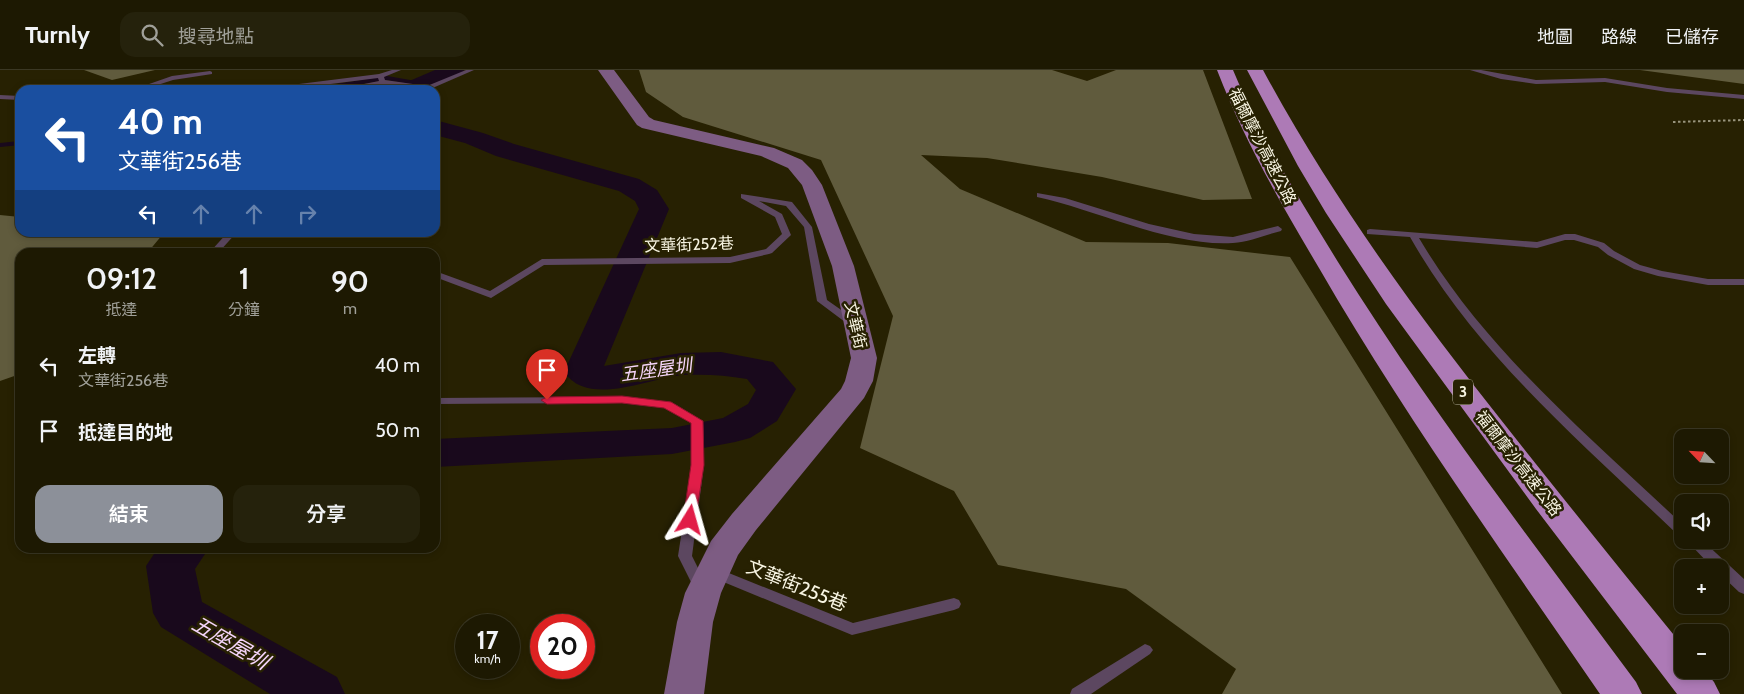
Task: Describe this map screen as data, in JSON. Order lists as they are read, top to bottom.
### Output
{
  "streets": {
    "highway": ["福爾摩沙高速公路", "3"],
    "street": ["文華街"],
    "lane": ["文華街252巷", "文華街255巷"]
  },
  "crossings": [
    ["文華街252巷", "文華街"],
    ["文華街", "文華街255巷"]
  ],
  "water": ["五座屋圳"],
  "north": "top left",
  "page": {
    "header": "Turnly",
    "search": "搜尋地點",
    "nav": ["地圖", "路線", "已儲存"],
    "turn": ["40 m", "文華街256巷"],
    "eta": [
      "09:12",
      "抵達",
      "1",
      "分鐘",
      "90",
      "m"
    ],
    "list": [
      {
        "name": "左轉",
        "note": "文華街256巷",
        "value": "40 m"
      },
      {
        "name": "抵達目的地",
        "value": "50 m"
      }
    ],
    "map_buttons": ["+", "−"],
    "buttons": ["結束", "分享"],
    "speed": "17 km/h",
    "limit": "20"
  }
}
